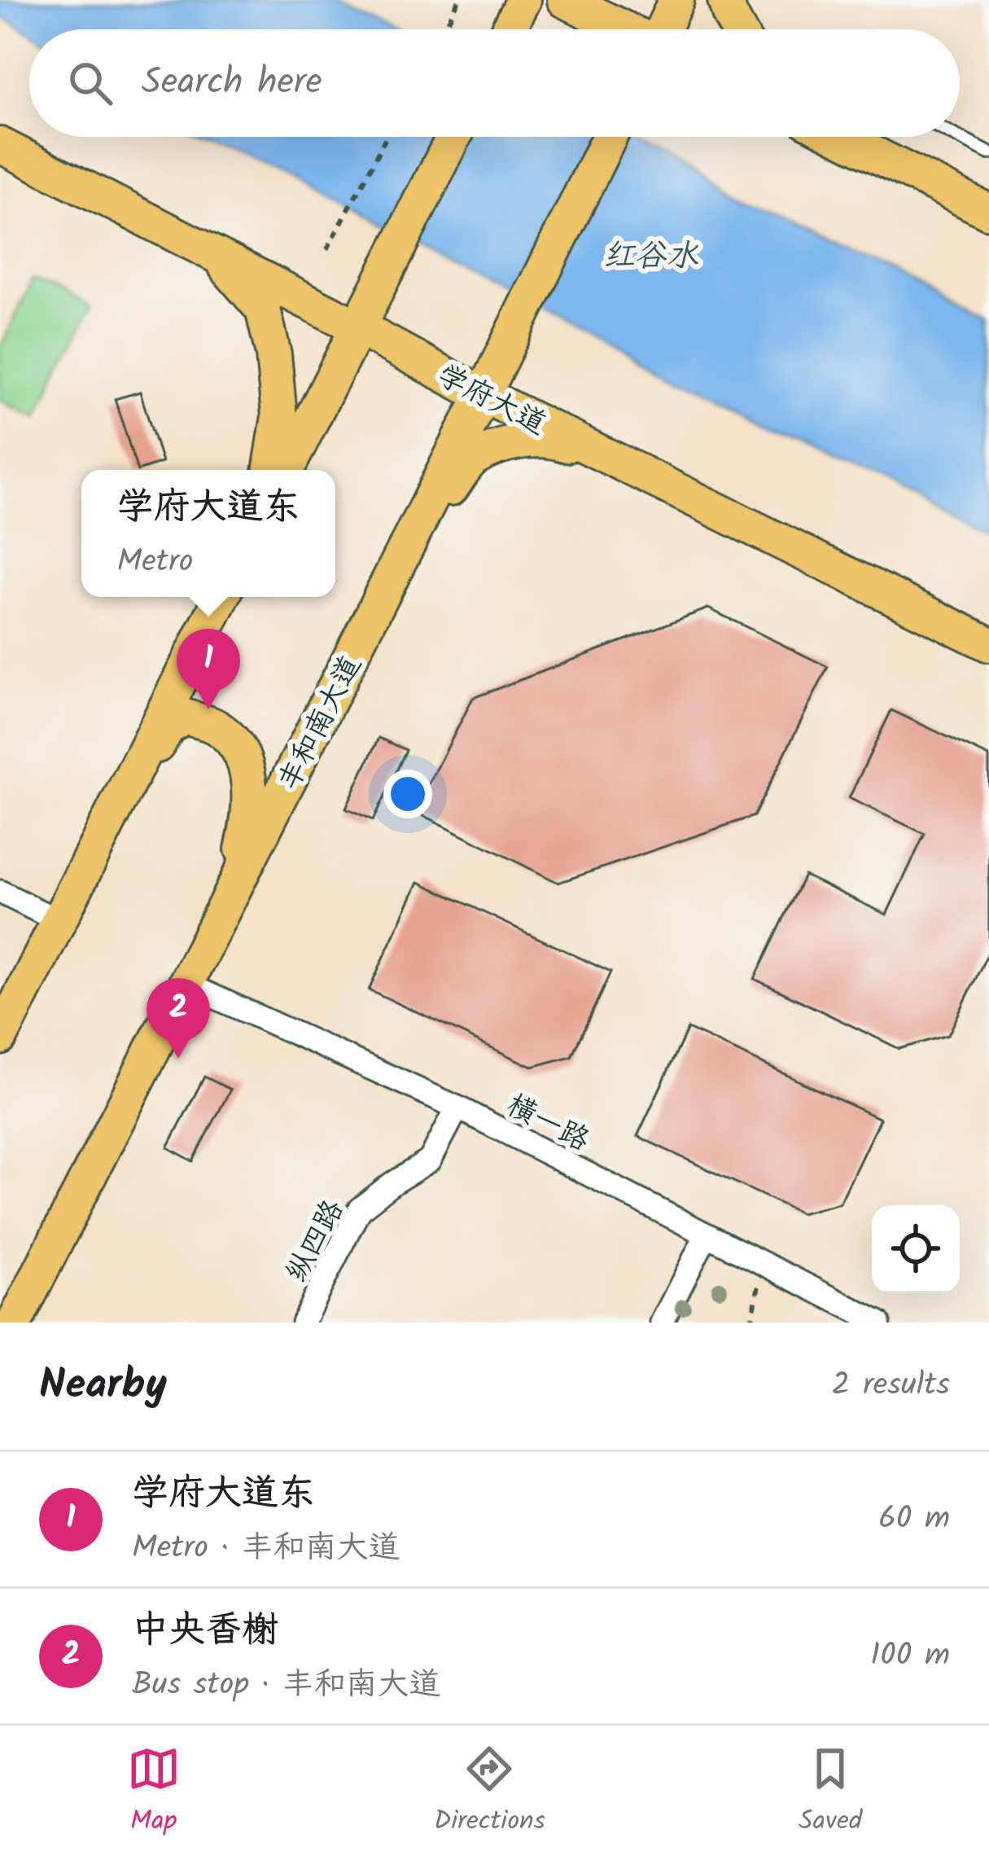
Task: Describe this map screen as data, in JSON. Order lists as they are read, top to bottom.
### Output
{
  "streets": {
    "main road": ["学府大道", "丰和南大道"],
    "street": ["横一路", "纵四路"]
  },
  "crossings": [
    ["学府大道", "丰和南大道"],
    ["丰和南大道", "横一路"],
    ["横一路", "纵四路"]
  ],
  "water": ["红谷水"],
  "page": {
    "search": "Search here",
    "popup": ["学府大道东", "Metro"],
    "pins": ["1", "2"],
    "heading": ["Nearby", "2 results"],
    "list": [
      {
        "mark": "1",
        "name": "学府大道东",
        "note": "Metro · 丰和南大道",
        "value": "60 m"
      },
      {
        "mark": "2",
        "name": "中央香榭",
        "note": "Bus stop · 丰和南大道",
        "value": "100 m"
      }
    ],
    "nav": ["Map", "Directions", "Saved"]
  }
}
